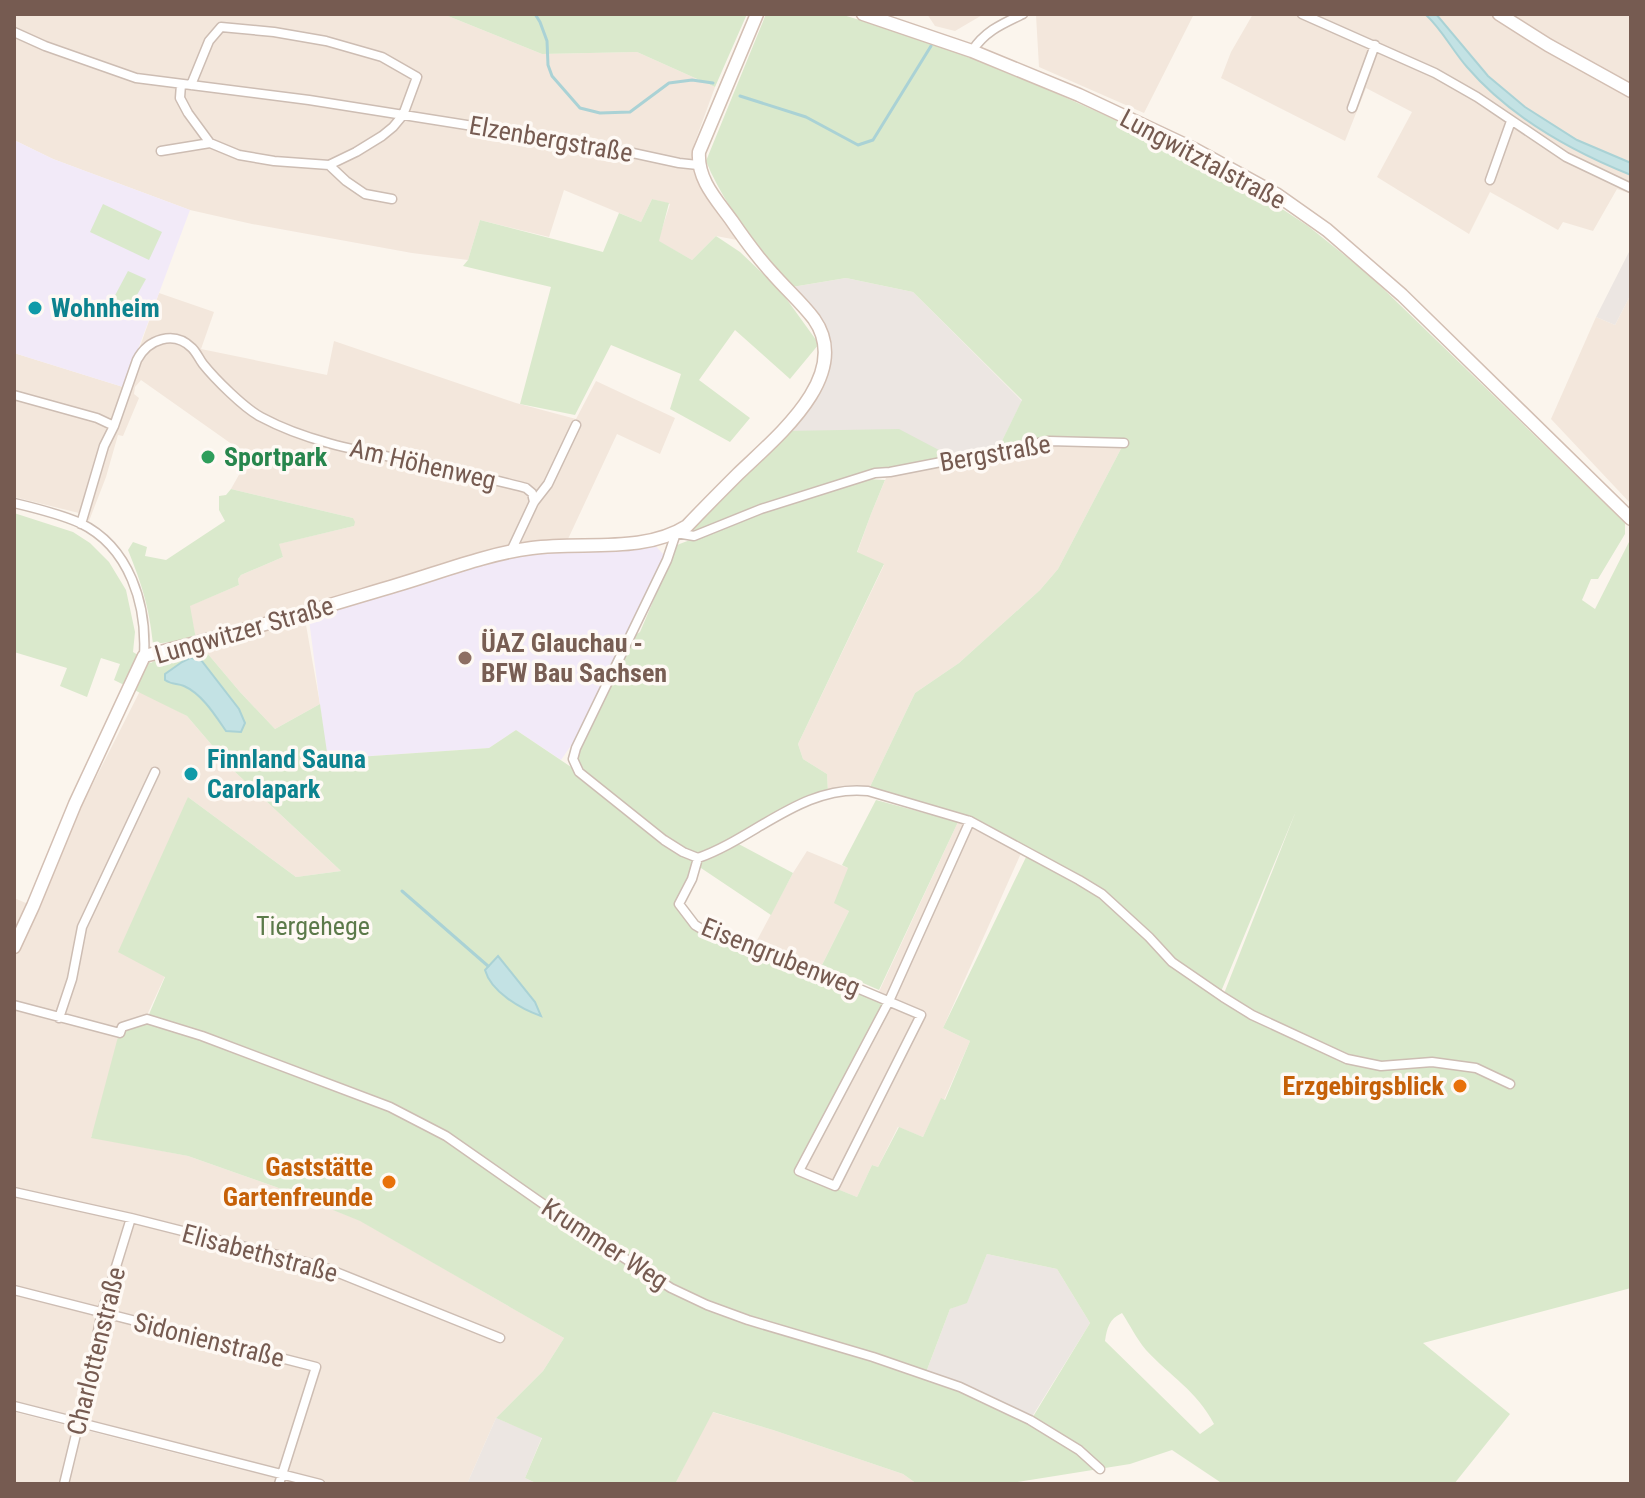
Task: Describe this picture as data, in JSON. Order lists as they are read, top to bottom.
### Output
{
  "streets": {
    "street": [
      "Elzenbergstraße",
      "Lungwitztalstraße",
      "Bergstraße",
      "Am Höhenweg",
      "Lungwitzer Straße",
      "Eisengrubenweg",
      "Krummer Weg",
      "Elisabethstraße",
      "Sidonienstraße",
      "Charlottenstraße"
    ]
  },
  "crossings": [
    ["Bergstraße", "Lungwitzer Straße"],
    ["Elisabethstraße", "Charlottenstraße"],
    ["Sidonienstraße", "Charlottenstraße"]
  ],
  "parks": ["Tiergehege"],
  "places": [
    "Wohnheim",
    "Sportpark",
    "ÜAZ Glauchau - BFW Bau Sachsen",
    "Finnland Sauna Carolapark",
    "Erzgebirgsblick",
    "Gaststätte Gartenfreunde"
  ]
}
